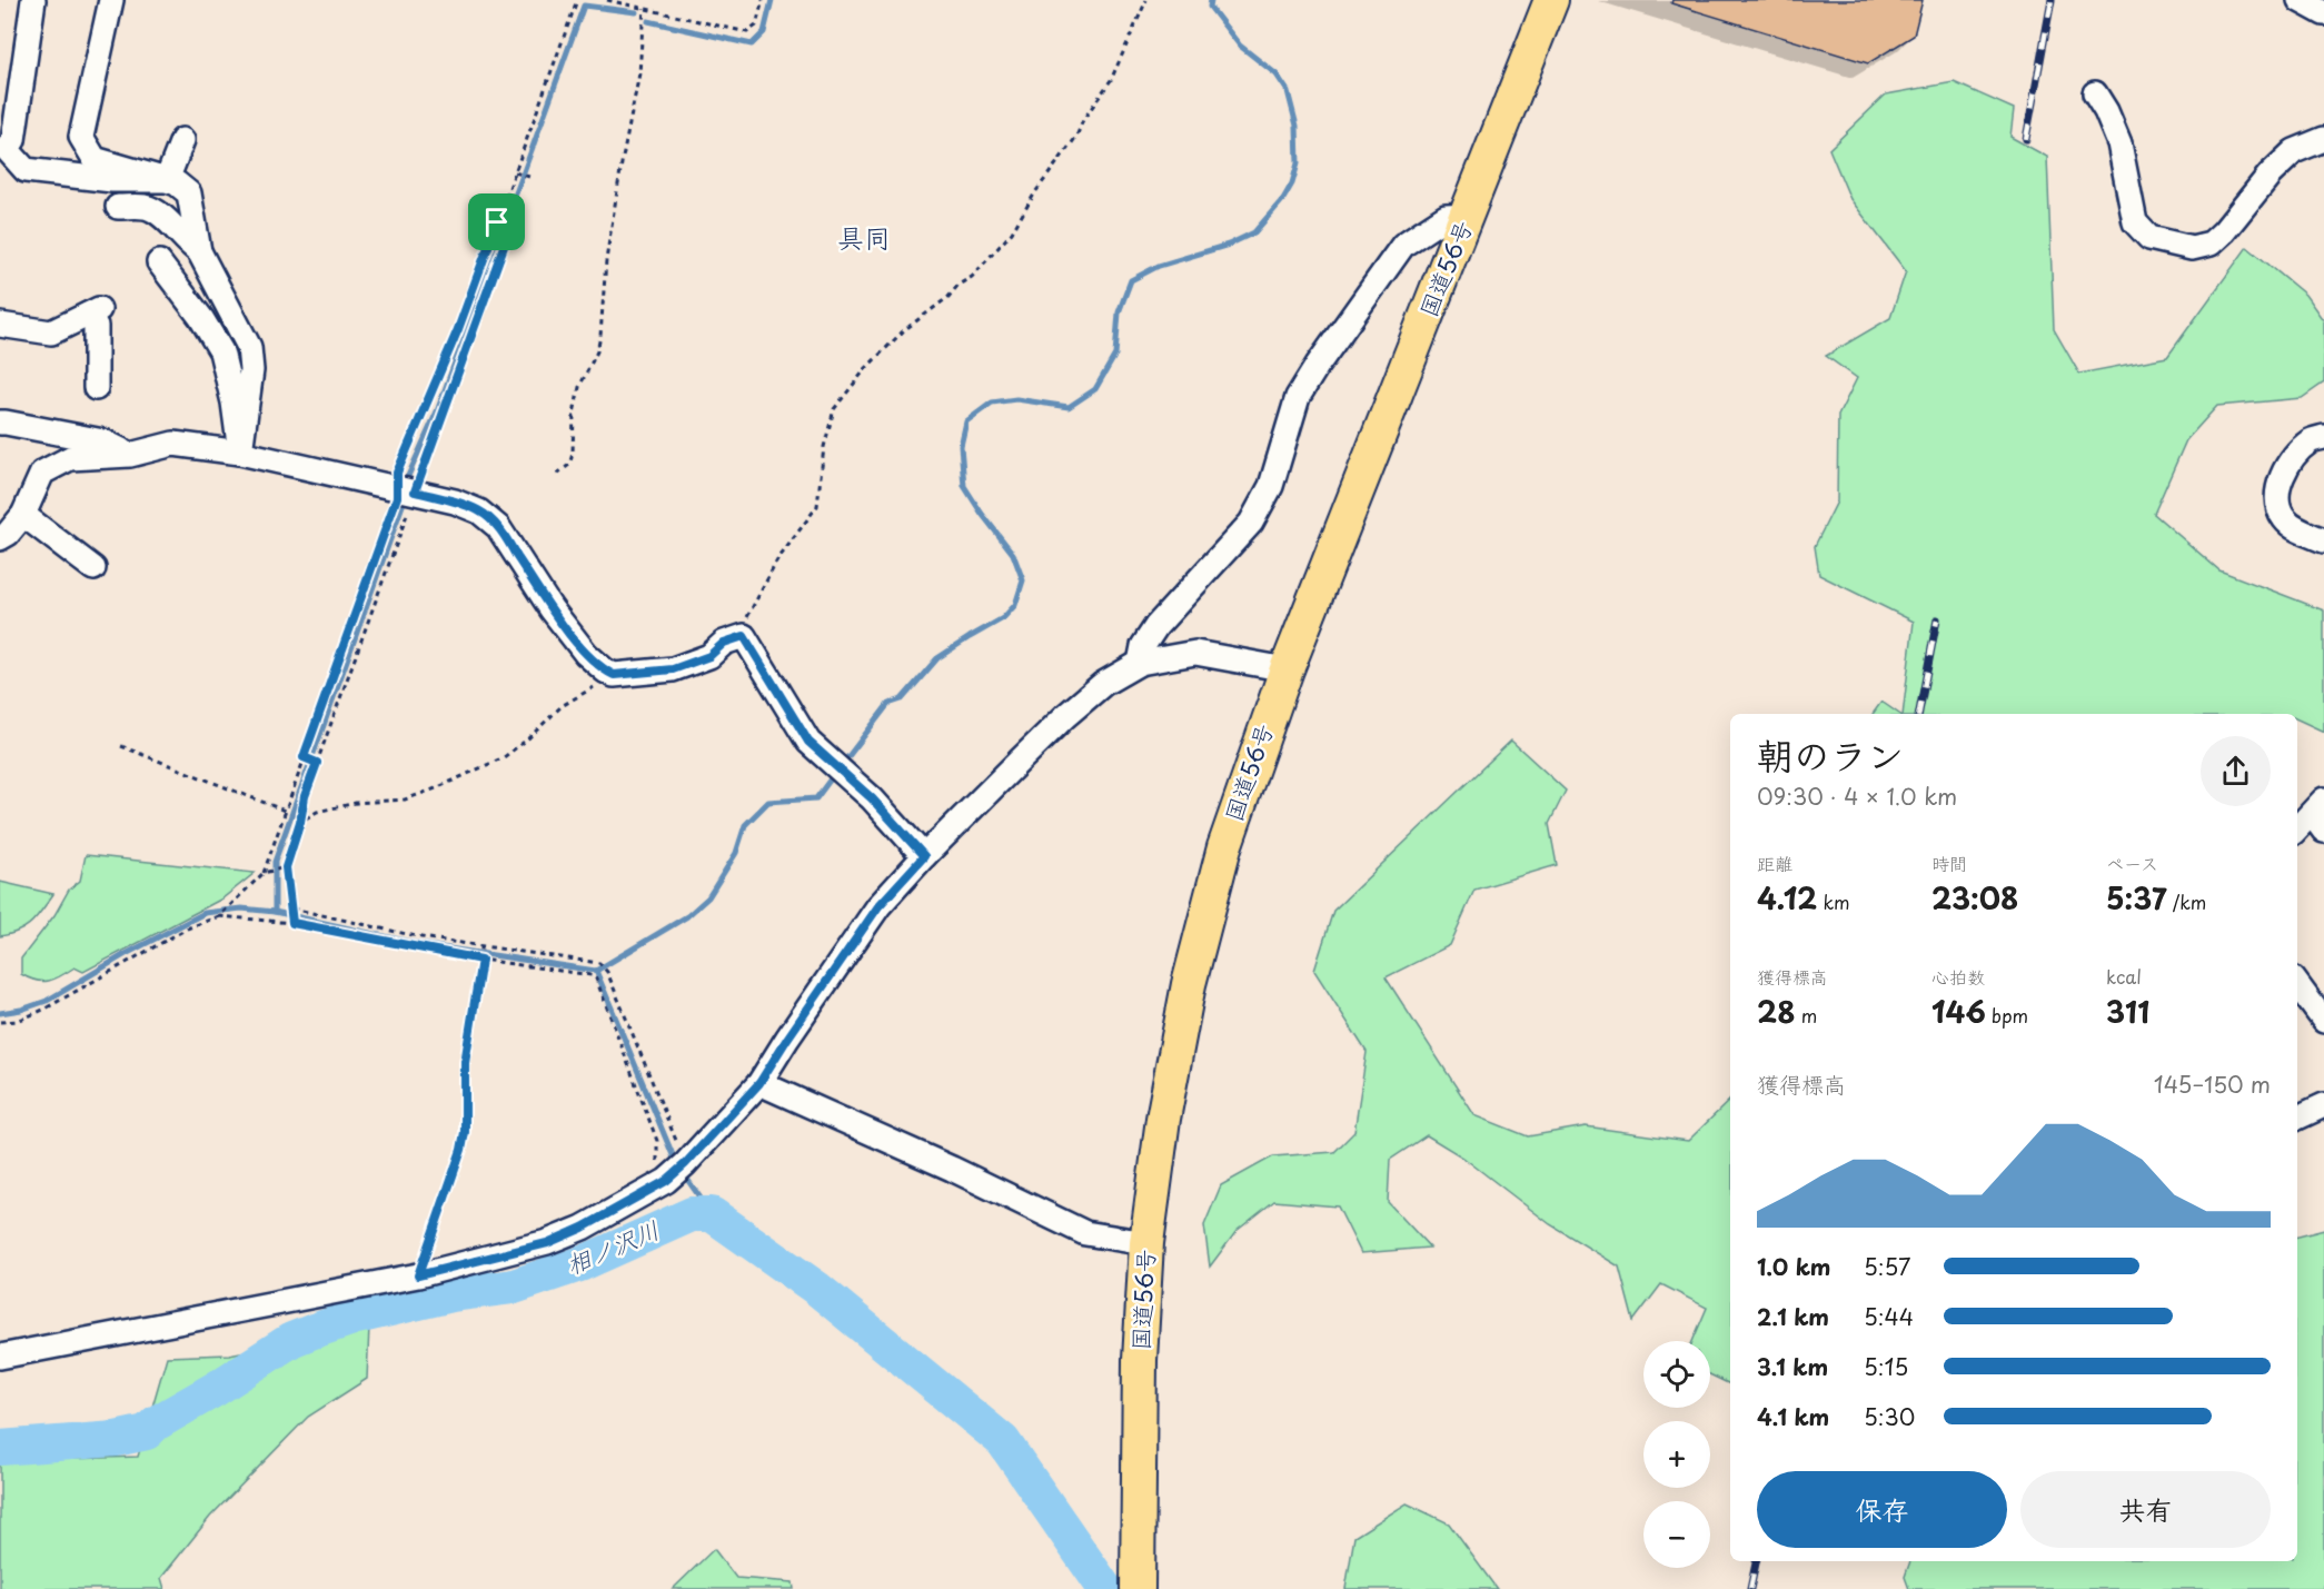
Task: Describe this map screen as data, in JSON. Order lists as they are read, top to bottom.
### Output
{
  "streets": {
    "highway": ["国道56号"]
  },
  "districts": ["具同"],
  "water": ["相ノ沢川"],
  "page": {
    "heading": ["朝のラン", "09:30 · 4 × 1.0 km"],
    "stats": [
      ["距離", "4.12 km"],
      ["時間", "23:08"],
      ["ペース", "5:37 /km"],
      ["獲得標高", "28 m"],
      ["心拍数", "146 bpm"],
      ["kcal", "311"]
    ],
    "chart": ["獲得標高", "145–150 m"],
    "list": [
      {
        "name": "1.0 km",
        "note": "5:57"
      },
      {
        "name": "2.1 km",
        "note": "5:44"
      },
      {
        "name": "3.1 km",
        "note": "5:15"
      },
      {
        "name": "4.1 km",
        "note": "5:30"
      }
    ],
    "map_buttons": ["+", "−"],
    "buttons": ["保存", "共有"]
  }
}
